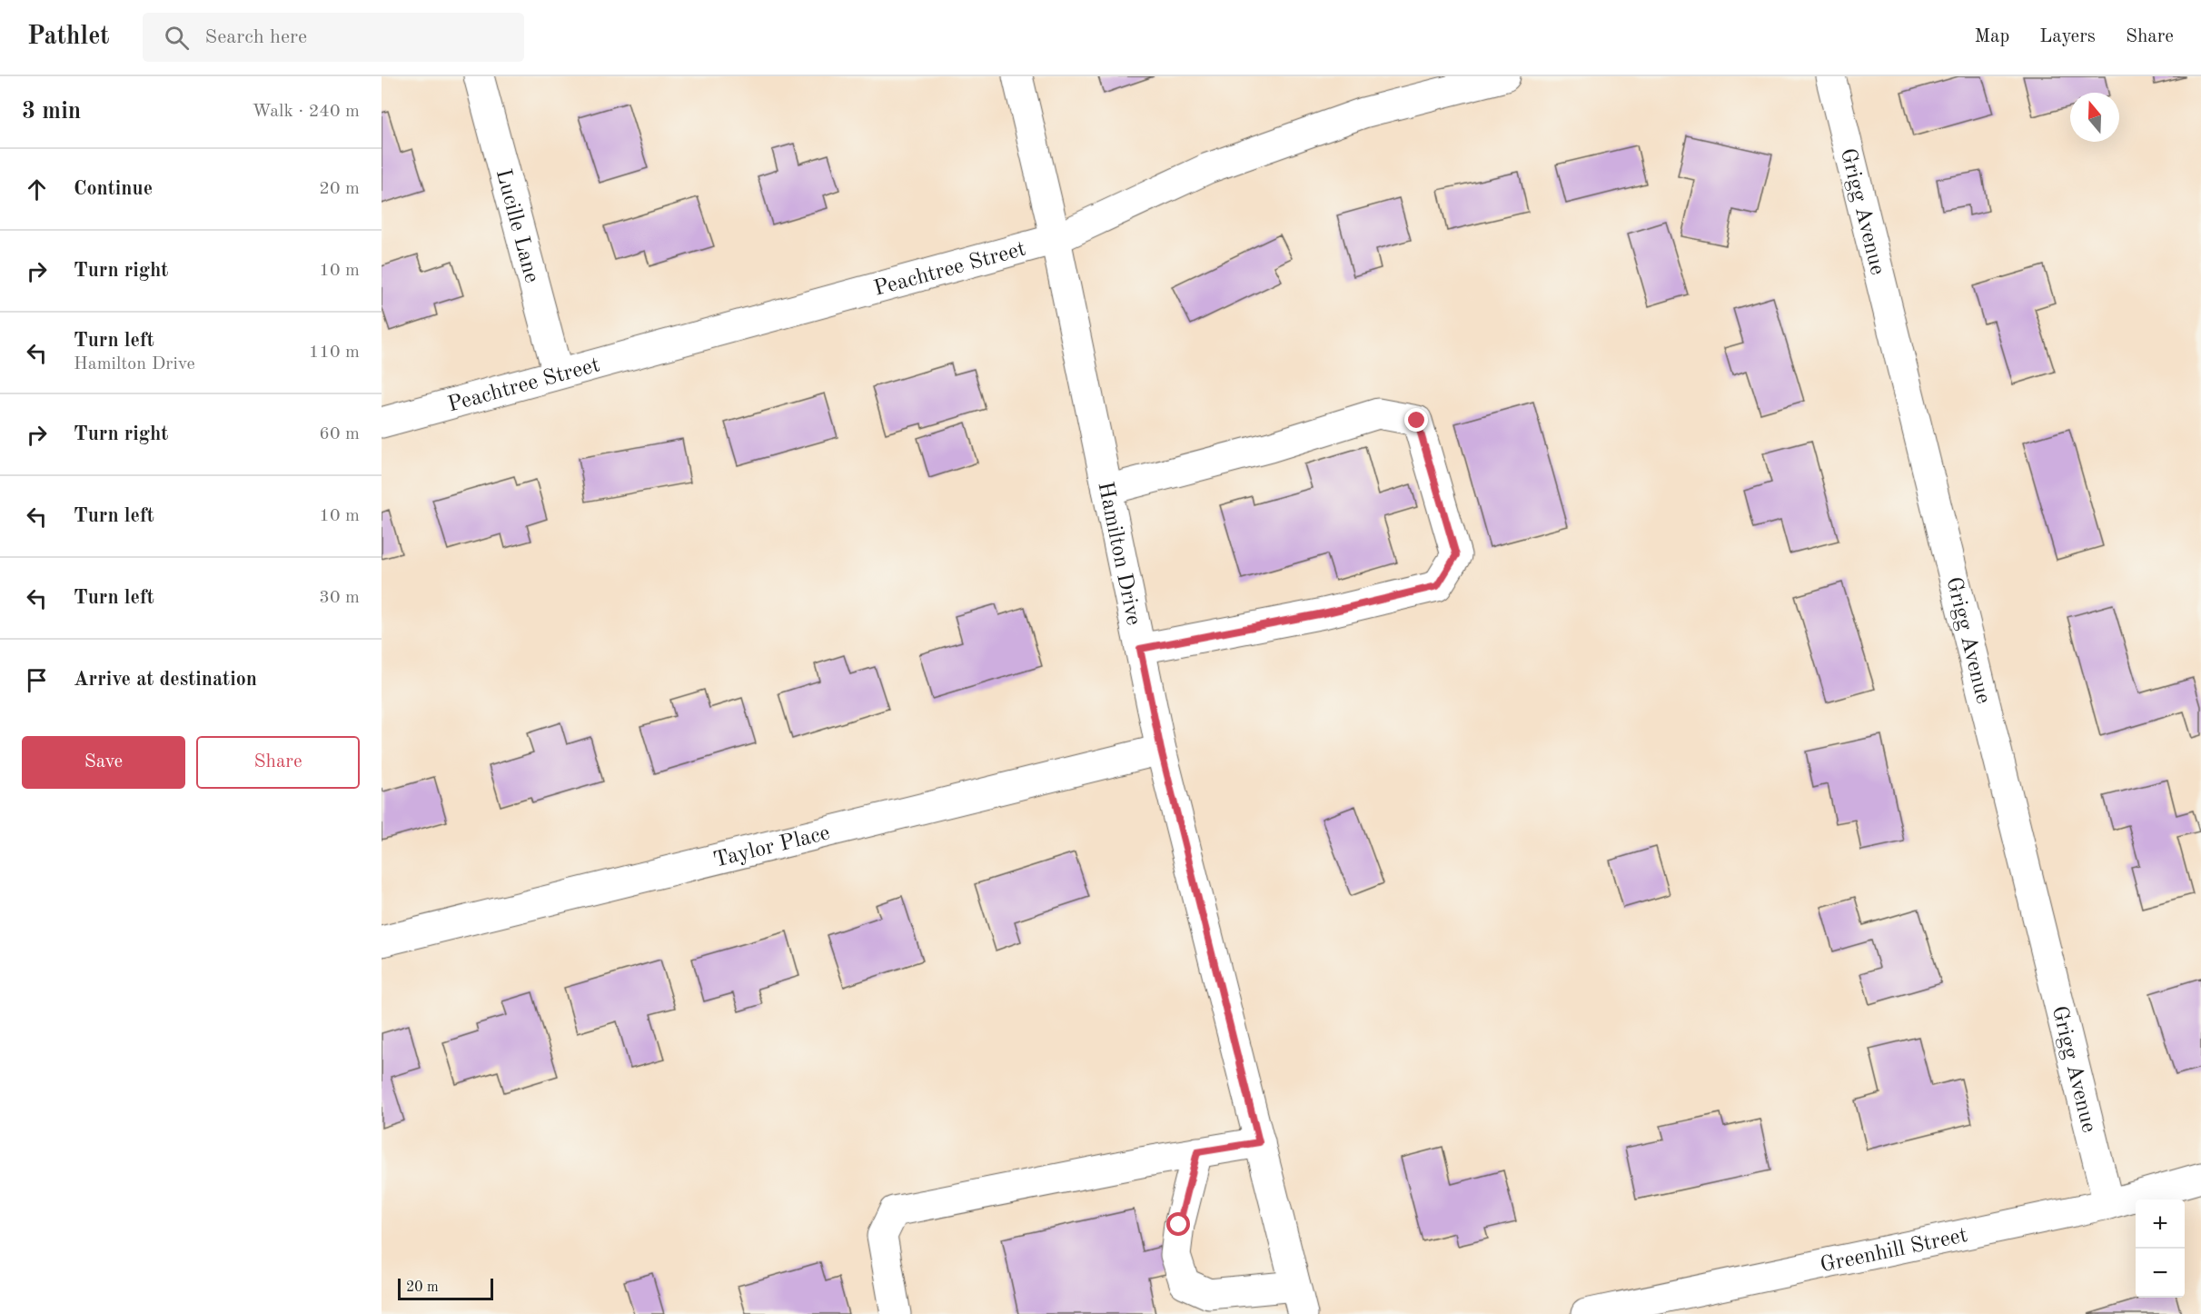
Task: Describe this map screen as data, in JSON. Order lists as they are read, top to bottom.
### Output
{
  "streets": {
    "street": [
      "Grigg Avenue",
      "Lucille Lane",
      "Peachtree Street",
      "Hamilton Drive",
      "Taylor Place",
      "Greenhill Street"
    ]
  },
  "crossings": [
    ["Grigg Avenue", "Greenhill Street"],
    ["Lucille Lane", "Peachtree Street"],
    ["Peachtree Street", "Hamilton Drive"],
    ["Hamilton Drive", "Taylor Place"]
  ],
  "scale_bar": "20 m",
  "north": "top",
  "page": {
    "header": "Pathlet",
    "search": "Search here",
    "nav": ["Map", "Layers", "Share"],
    "heading": ["3 min", "Walk · 240 m"],
    "list": [
      ["Continue", "20 m"],
      ["Turn right", "10 m"],
      ["Turn left", "Hamilton Drive", "110 m"],
      ["Turn right", "60 m"],
      ["Turn left", "10 m"],
      ["Turn left", "30 m"],
      "Arrive at destination"
    ],
    "buttons": ["Save", "Share"],
    "map_buttons": ["+", "−"],
    "scale": "20 m"
  }
}
